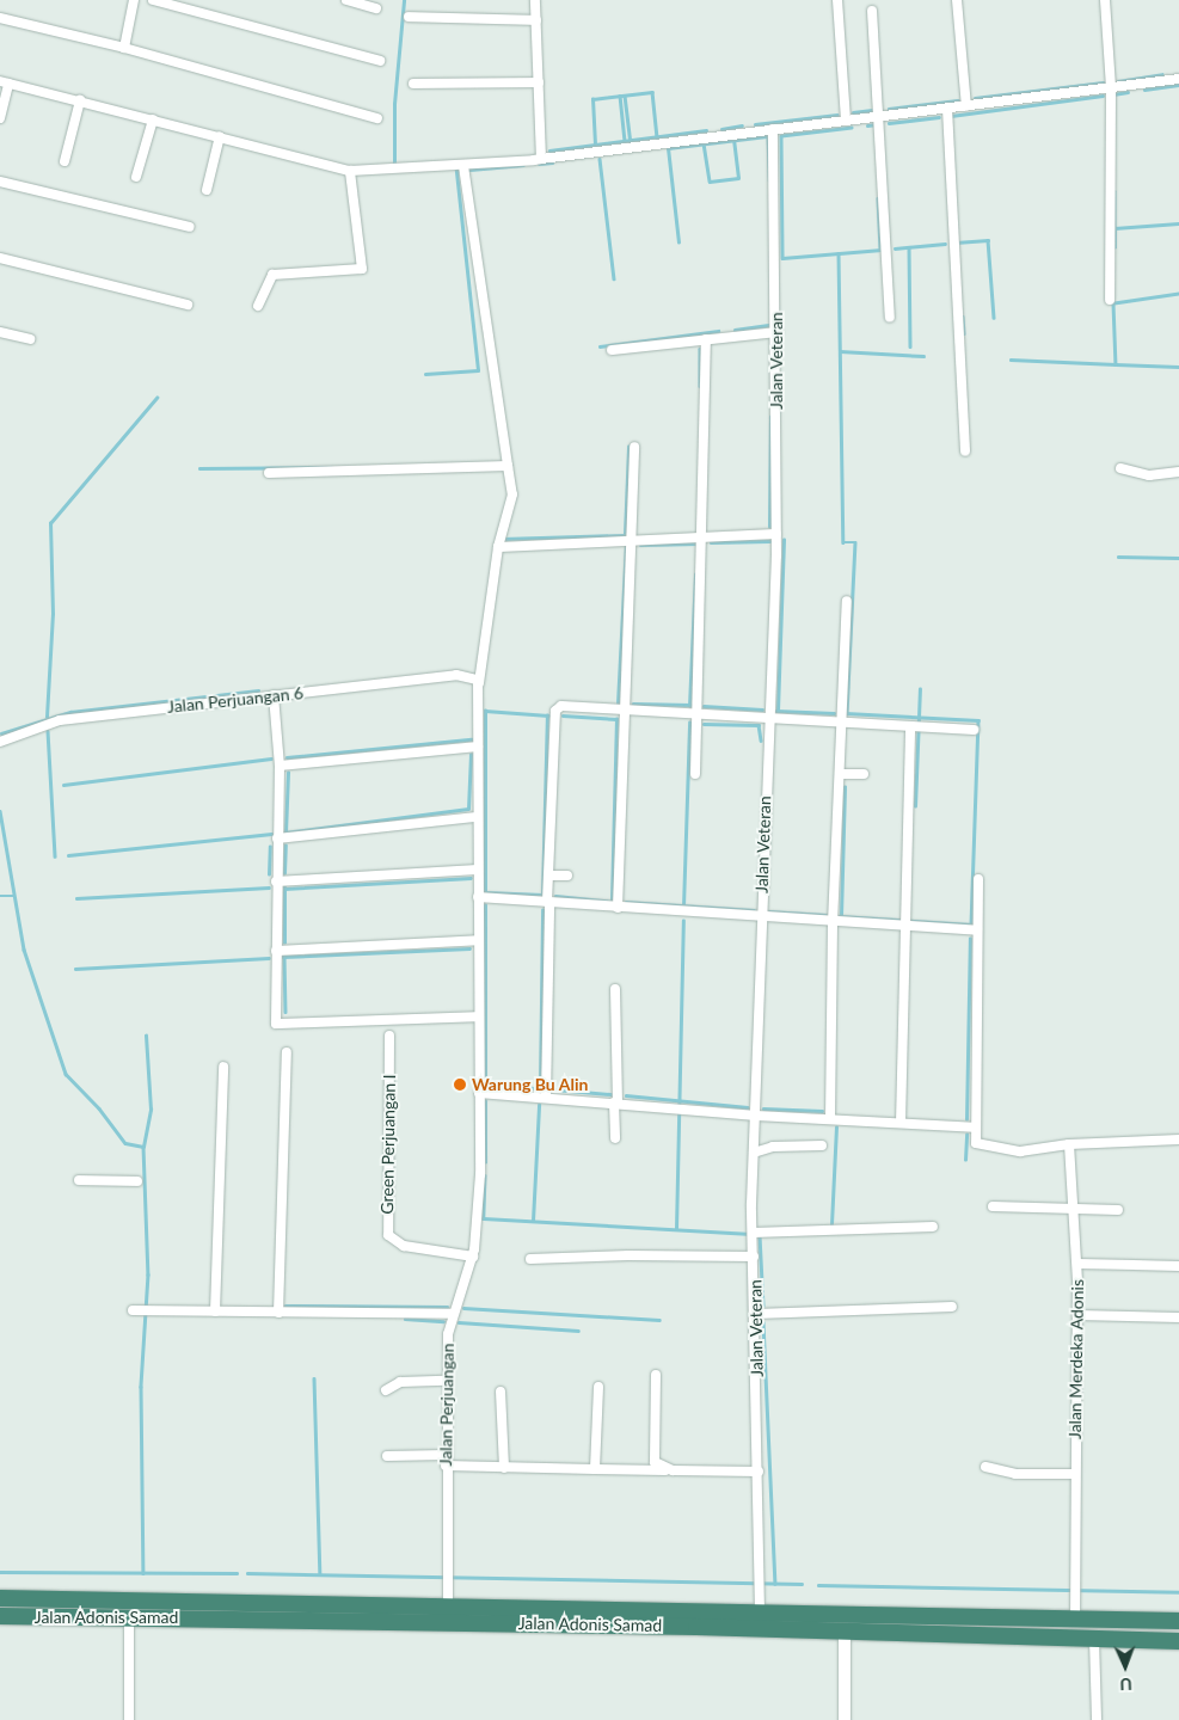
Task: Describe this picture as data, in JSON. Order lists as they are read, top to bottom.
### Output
{
  "streets": {
    "highway": ["Jalan Adonis Samad"],
    "street": [
      "Jalan Veteran",
      "Jalan Perjuangan 6",
      "Green Perjuangan I",
      "Jalan Merdeka Adonis",
      "Jalan Perjuangan"
    ]
  },
  "crossings": [
    ["Jalan Perjuangan 6", "Jalan Perjuangan"],
    ["Green Perjuangan I", "Jalan Perjuangan"]
  ],
  "places": ["Warung Bu Alin"],
  "north": "bottom"
}
